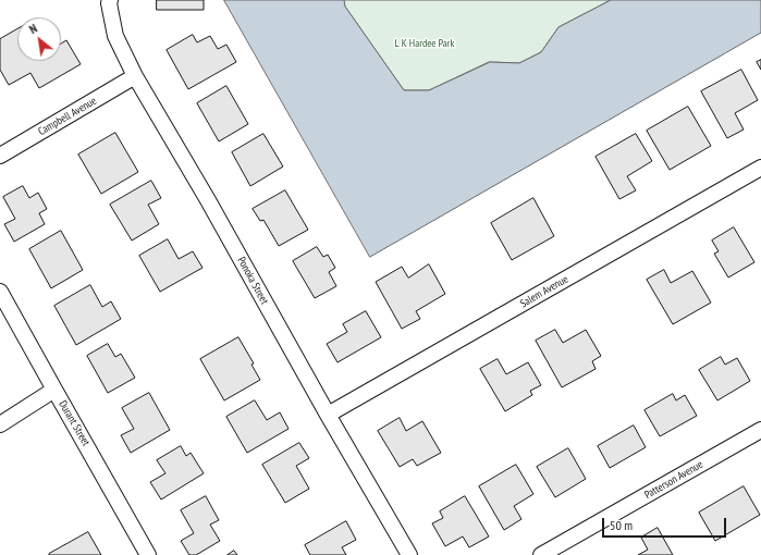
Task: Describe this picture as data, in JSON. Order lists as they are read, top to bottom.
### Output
{
  "streets": {
    "street": [
      "Campbell Avenue",
      "Ponoka Street",
      "Salem Avenue",
      "Durant Street",
      "Patterson Avenue"
    ]
  },
  "crossings": [
    ["Campbell Avenue", "Ponoka Street"],
    ["Ponoka Street", "Salem Avenue"]
  ],
  "parks": ["L K Hardee Park"],
  "scale_bar": "50 m",
  "north": "top left"
}
